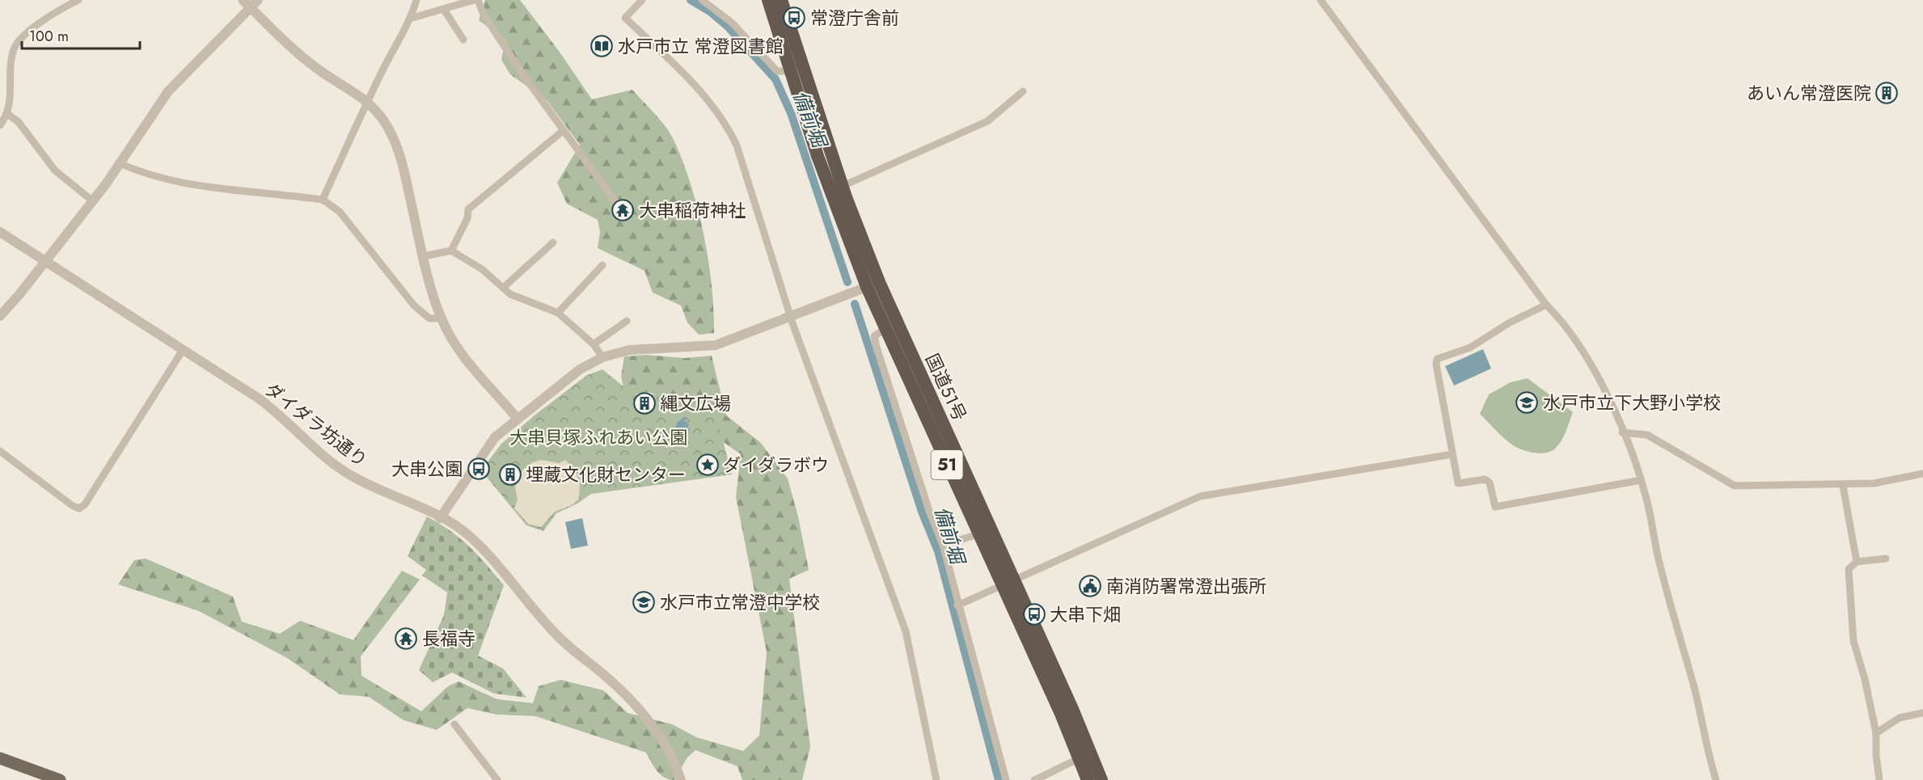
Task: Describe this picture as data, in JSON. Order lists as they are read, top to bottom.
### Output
{
  "streets": {
    "highway": ["国道51号", "51"],
    "street": ["ダイダラ坊通り"]
  },
  "water": ["備前堀"],
  "parks": ["大串貝塚ふれあい公園"],
  "places": {
    "bus stop": ["常澄庁舎前", "大串公園", "大串下畑"],
    "library": ["水戸市立 常澄図書館"],
    "building": ["あいん常澄医院", "縄文広場", "埋蔵文化財センター"],
    "temple": ["大串稲荷神社", "長福寺"],
    "school or university": ["水戸市立下大野小学校", "水戸市立常澄中学校"],
    "place": ["ダイダラボウ"],
    "public building": ["南消防署常澄出張所"]
  },
  "scale_bar": "100 m"
}
